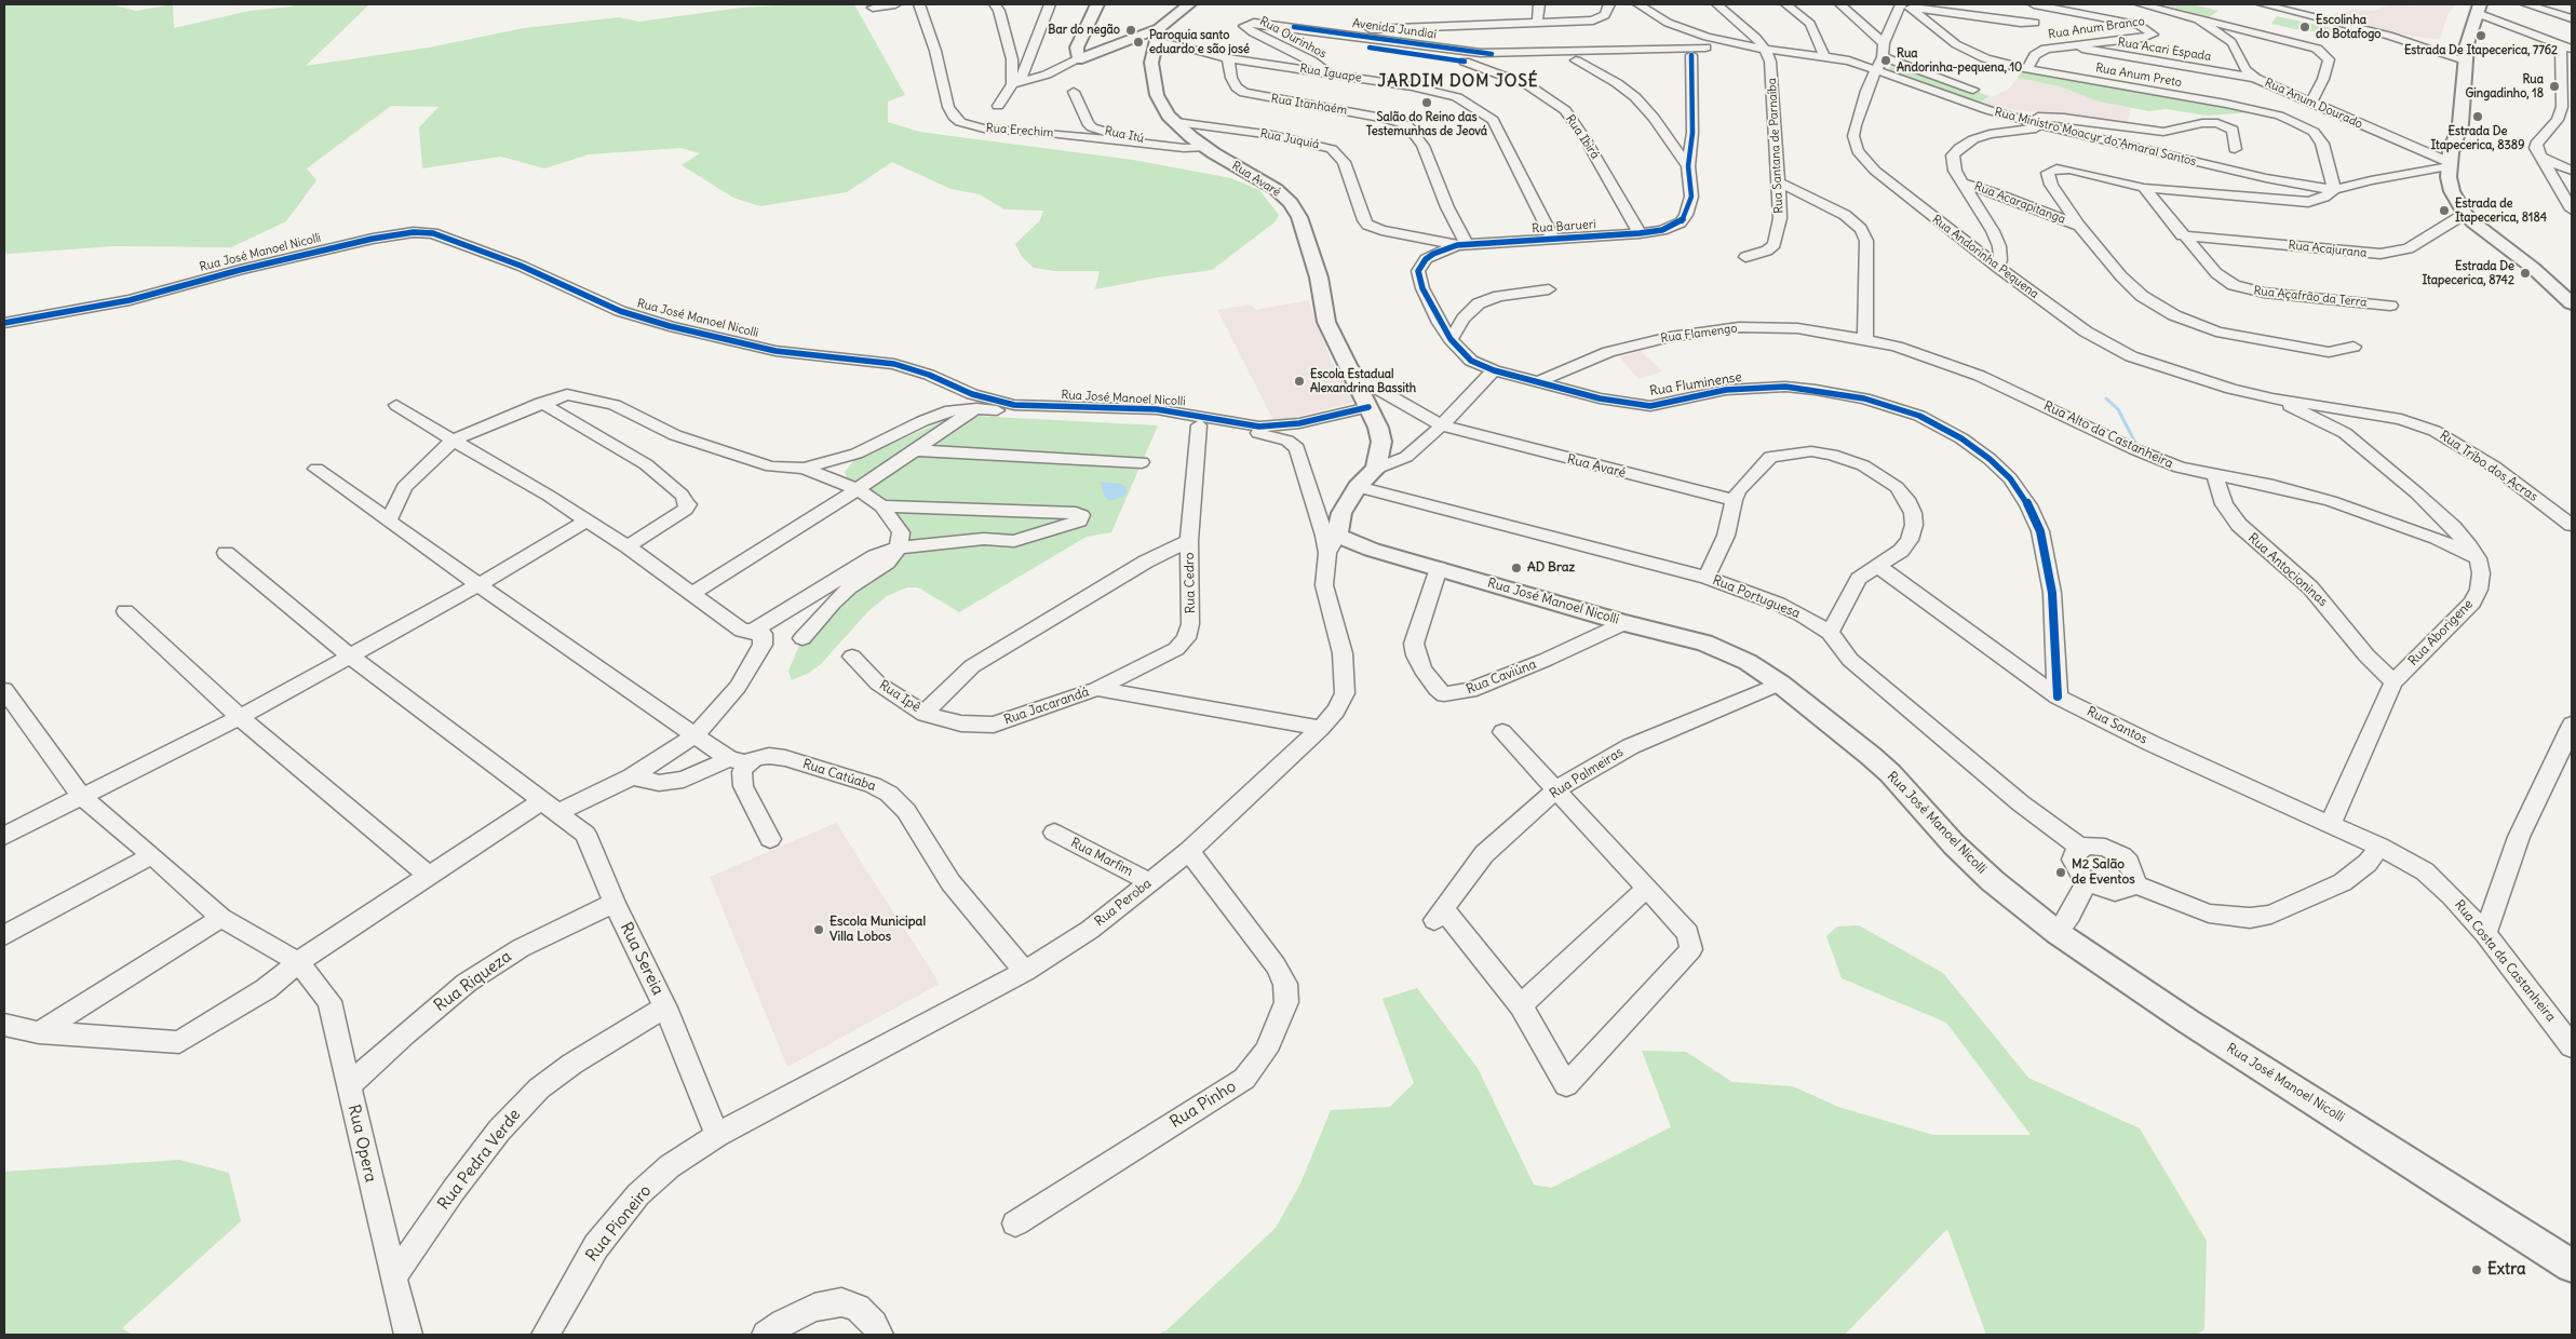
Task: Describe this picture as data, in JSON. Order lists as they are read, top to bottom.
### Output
{
  "streets": {
    "main road": ["Rua Avaré", "Rua José Manoel Nicolli"],
    "street": [
      "Rua Anum Branco",
      "Avenida Jundiaí",
      "Rua Ourinhos",
      "Rua Acari Espada",
      "Rua Iguape",
      "Rua Anum Preto",
      "Rua Anum Dourado",
      "Rua Itanhaém",
      "Rua Erechim",
      "Rua Itú",
      "Rua Ibirá",
      "Rua Ministro Moacyr do Amaral Santos",
      "Rua Juquiá",
      "Rua Santana de Parnaíba",
      "Rua Acarapitanga",
      "Rua Barueri",
      "Rua Acajurana",
      "Rua Andorinha Pequena",
      "Rua Açafrão da Terra",
      "Rua Flamengo",
      "Rua Fluminense",
      "Rua Alto da Castanheira",
      "Rua Tribo dos Acras",
      "Rua Antocioninas",
      "Rua Cedro",
      "Rua Portuguesa",
      "Rua Aborigene",
      "Rua Caviúna",
      "Rua Ipê",
      "Rua Jacarandá",
      "Rua Santos",
      "Rua Palmeiras",
      "Rua Catúaba",
      "Rua Marfim",
      "Rua Peroba",
      "Rua Sereia",
      "Rua Costa da Castanheira",
      "Rua Riqueza",
      "Rua Pinho",
      "Rua Opera",
      "Rua Pedra Verde",
      "Rua Pioneiro"
    ]
  },
  "crossings": [
    ["Rua Anum Branco", "Rua Acari Espada"],
    ["Rua Anum Branco", "Rua Anum Preto"],
    ["Avenida Jundiaí", "Rua Ourinhos"],
    ["Avenida Jundiaí", "Rua Ibirá"],
    ["Avenida Jundiaí", "Rua Ministro Moacyr do Amaral Santos"],
    ["Avenida Jundiaí", "Rua Santana de Parnaíba"],
    ["Avenida Jundiaí", "Rua Barueri"],
    ["Rua Ourinhos", "Rua Iguape"],
    ["Rua Acari Espada", "Rua Anum Dourado"],
    ["Rua Iguape", "Rua Itanhaém"],
    ["Rua Iguape", "Rua Avaré"],
    ["Rua Iguape", "Rua Barueri"],
    ["Rua Anum Preto", "Rua Ministro Moacyr do Amaral Santos"],
    ["Rua Anum Preto", "Rua Andorinha Pequena"],
    ["Rua Itanhaém", "Rua Juquiá"],
    ["Rua Itanhaém", "Rua Barueri"],
    ["Rua Erechim", "Rua Itú"],
    ["Rua Erechim", "Rua Avaré"],
    ["Rua Ibirá", "Rua Barueri"],
    ["Rua Ministro Moacyr do Amaral Santos", "Rua Santana de Parnaíba"],
    ["Rua Ministro Moacyr do Amaral Santos", "Rua Andorinha Pequena"],
    ["Rua Juquiá", "Rua Avaré"],
    ["Rua Juquiá", "Rua Barueri"],
    ["Rua Avaré", "Rua José Manoel Nicolli"],
    ["Rua Barueri", "Rua Fluminense"],
    ["Rua Acajurana", "Rua Açafrão da Terra"],
    ["Rua José Manoel Nicolli", "Rua Caviúna"],
    ["Rua José Manoel Nicolli", "Rua Palmeiras"],
    ["Rua José Manoel Nicolli", "Rua Peroba"],
    ["Rua Andorinha Pequena", "Rua Tribo dos Acras"],
    ["Rua Flamengo", "Rua Fluminense"],
    ["Rua Flamengo", "Rua Alto da Castanheira"],
    ["Rua Fluminense", "Rua Santos"],
    ["Rua Alto da Castanheira", "Rua Antocioninas"],
    ["Rua Alto da Castanheira", "Rua Aborigene"],
    ["Rua Antocioninas", "Rua Aborigene"],
    ["Rua Cedro", "Rua Jacarandá"],
    ["Rua Aborigene", "Rua Santos"],
    ["Rua Ipê", "Rua Jacarandá"],
    ["Rua Jacarandá", "Rua Peroba"],
    ["Rua Santos", "Rua Costa da Castanheira"],
    ["Rua Catúaba", "Rua Peroba"],
    ["Rua Marfim", "Rua Peroba"],
    ["Rua Peroba", "Rua Sereia"],
    ["Rua Peroba", "Rua Pinho"],
    ["Rua Peroba", "Rua Pioneiro"],
    ["Rua Sereia", "Rua Riqueza"],
    ["Rua Sereia", "Rua Pedra Verde"],
    ["Rua Sereia", "Rua Pioneiro"],
    ["Rua Riqueza", "Rua Opera"],
    ["Rua Opera", "Rua Pedra Verde"]
  ],
  "districts": ["JARDIM DOM JOSÉ"],
  "places": [
    "Escolinha do Botafogo",
    "Bar do negão",
    "Estrada De Itapecerica, 7762",
    "Paroquia santo eduardo e são josé",
    "Rua Andorinha-pequena, 10",
    "Rua Gingadinho, 18",
    "Salão do Reino das Testemunhas de Jeová",
    "Estrada De Itapecerica, 8389",
    "Estrada de Itapecerica, 8184",
    "Estrada De Itapecerica, 8742",
    "Escola Estadual Alexandrina Bassith",
    "AD Braz",
    "M2 Salão de Eventos",
    "Escola Municipal Villa Lobos",
    "Extra"
  ]
}
